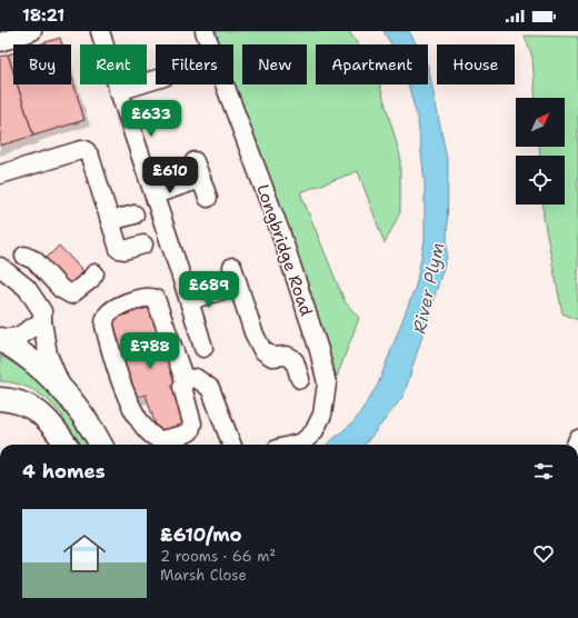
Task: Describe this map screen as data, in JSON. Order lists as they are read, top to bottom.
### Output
{
  "streets": {
    "street": ["Longbridge Road"]
  },
  "water": ["River Plym"],
  "north": "top right",
  "page": {
    "status": "18:21",
    "chip": [
      "Buy",
      "Rent",
      "Filters",
      "New",
      "Apartment",
      "House"
    ],
    "price": [
      "£633",
      "£610",
      "£689",
      "£788"
    ],
    "heading": "4 homes",
    "list": [
      {
        "name": "£610/mo",
        "note": "2 rooms · 66 m² · Marsh Close"
      }
    ]
  }
}
